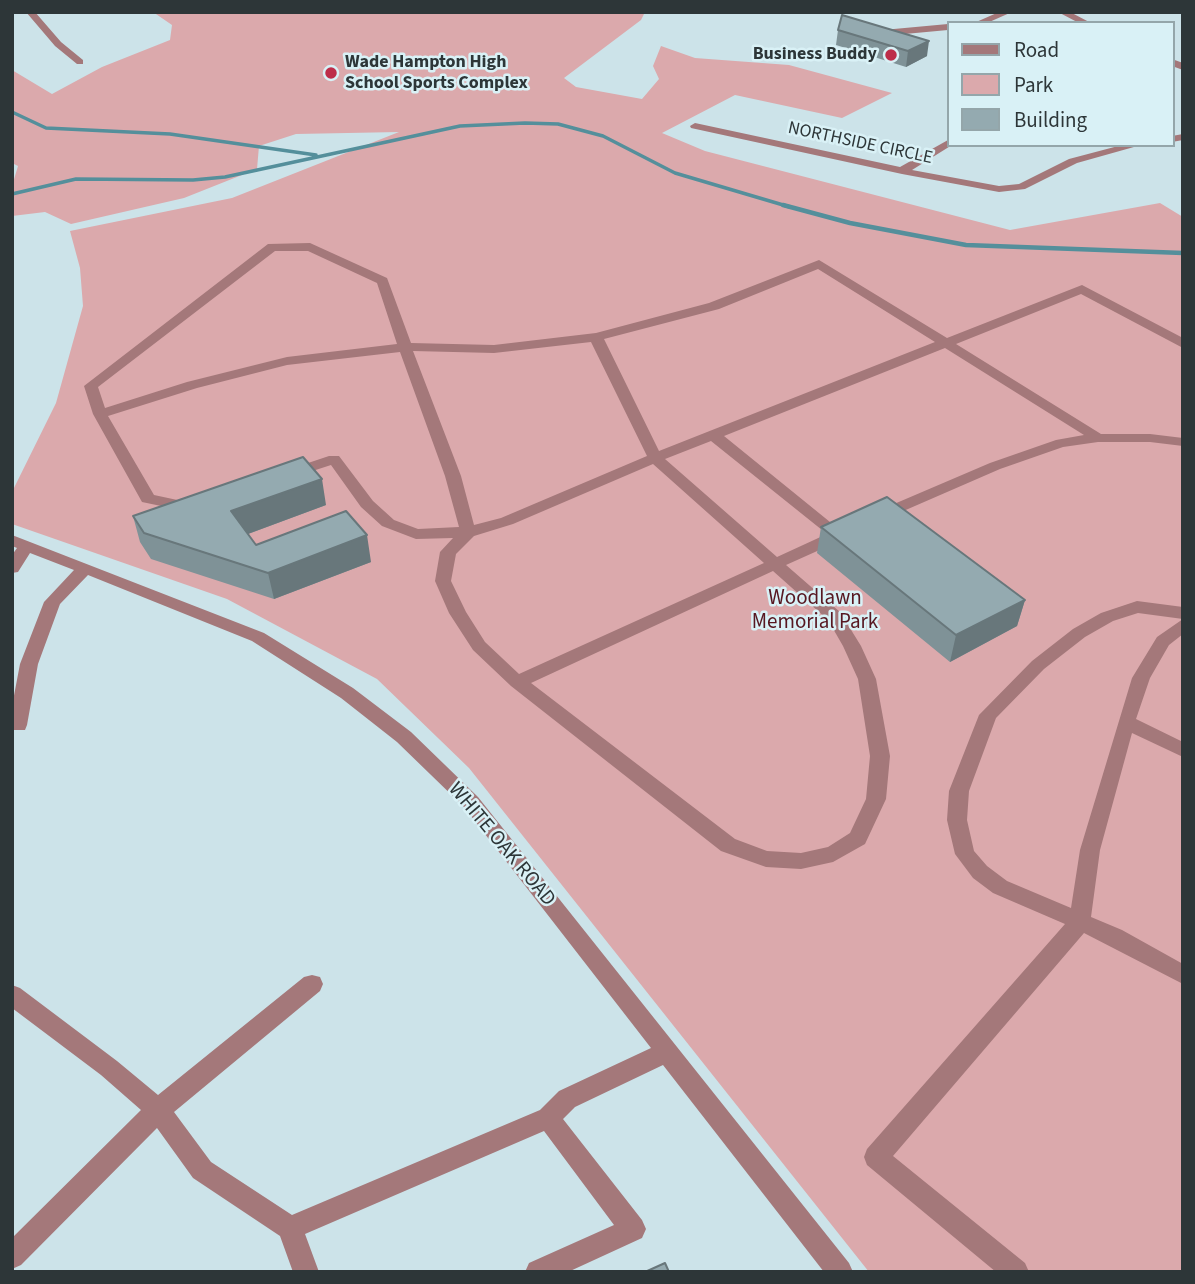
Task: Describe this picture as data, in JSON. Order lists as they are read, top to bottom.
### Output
{
  "streets": {
    "street": ["NORTHSIDE CIRCLE", "WHITE OAK ROAD"]
  },
  "parks": ["Woodlawn Memorial Park"],
  "places": ["Business Buddy", "Wade Hampton High School Sports Complex"],
  "legend": ["Road", "Park", "Building"]
}
